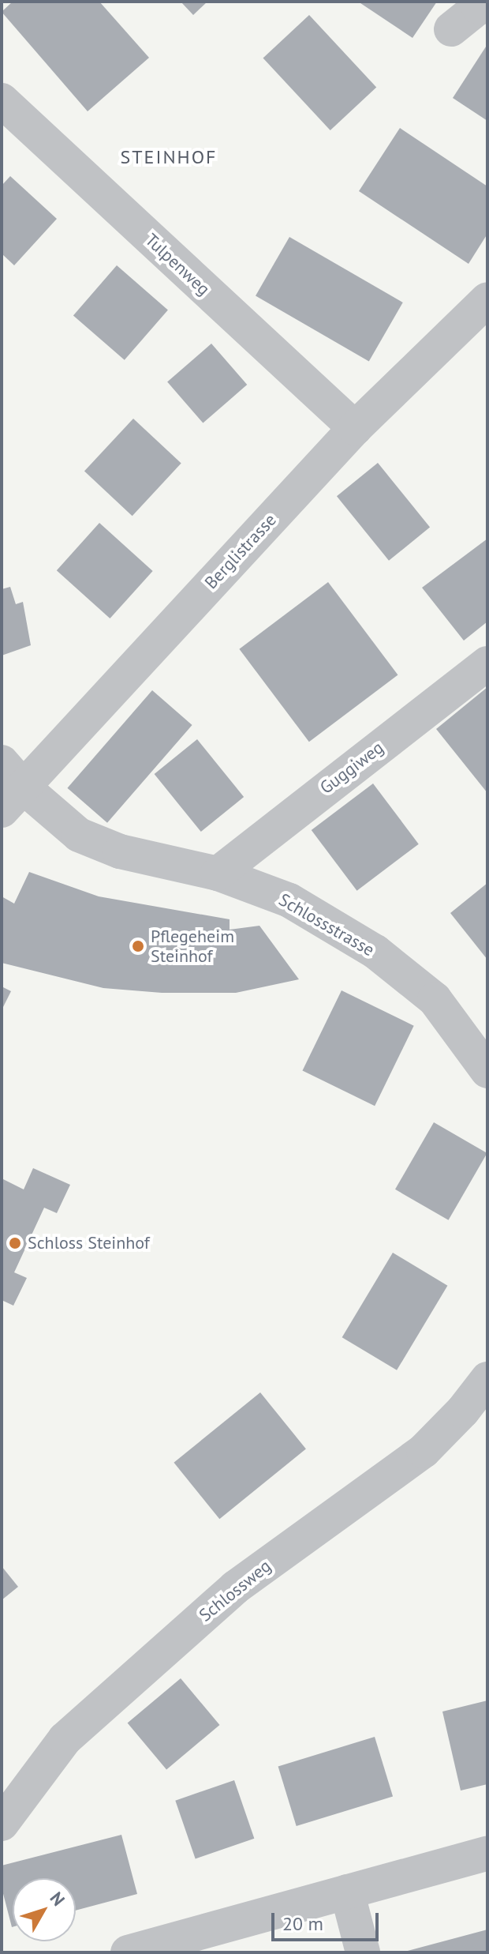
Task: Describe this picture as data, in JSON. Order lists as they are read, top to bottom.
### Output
{
  "streets": {
    "street": [
      "Tulpenweg",
      "Berglistrasse",
      "Guggiweg",
      "Schlossstrasse",
      "Schlossweg"
    ]
  },
  "crossings": [
    ["Tulpenweg", "Berglistrasse"],
    ["Berglistrasse", "Schlossstrasse"],
    ["Guggiweg", "Schlossstrasse"]
  ],
  "districts": ["STEINHOF"],
  "places": ["Pflegeheim Steinhof", "Schloss Steinhof"],
  "scale_bar": "20 m",
  "north": "top right"
}
